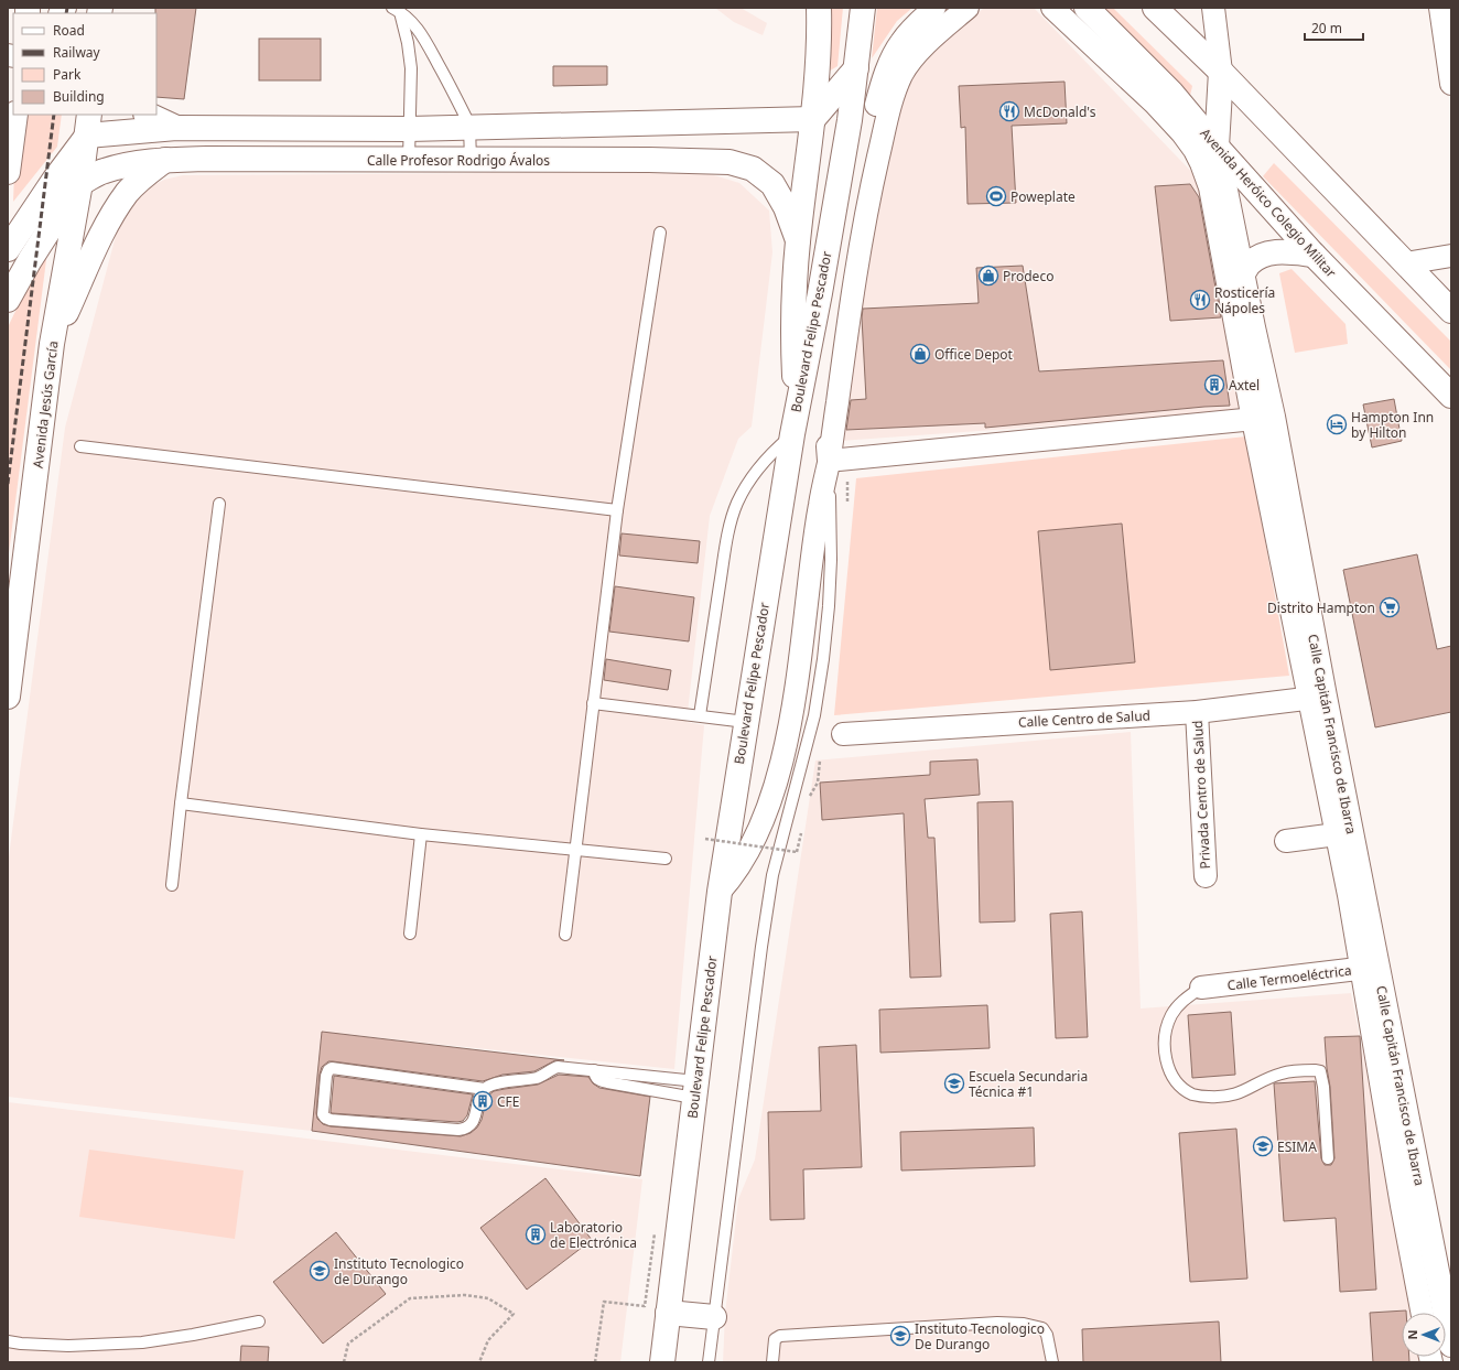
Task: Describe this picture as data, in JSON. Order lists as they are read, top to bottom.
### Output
{
  "streets": {
    "main road": [
      "Calle Profesor Rodrigo Ávalos",
      "Avenida Heróico Colegio Militar",
      "Boulevard Felipe Pescador",
      "Avenida Jesús García",
      "Calle Capitán Francisco de Ibarra"
    ],
    "street": ["Calle Centro de Salud", "Privada Centro de Salud", "Calle Termoeléctrica"]
  },
  "crossings": [
    ["Calle Profesor Rodrigo Ávalos", "Avenida Jesús García"],
    ["Avenida Heróico Colegio Militar", "Calle Capitán Francisco de Ibarra"],
    ["Calle Centro de Salud", "Calle Capitán Francisco de Ibarra"],
    ["Calle Centro de Salud", "Privada Centro de Salud"],
    ["Calle Capitán Francisco de Ibarra", "Calle Termoeléctrica"]
  ],
  "places": {
    "restaurant": ["McDonald's", "Rosticería Nápoles"],
    "sports": ["Poweplate"],
    "shop": ["Prodeco", "Office Depot"],
    "building": ["Axtel", "CFE", "Laboratorio de Electrónica"],
    "hotel": ["Hampton Inn by Hilton"],
    "supermarket": ["Distrito Hampton"],
    "school or university": [
      "Escuela Secundaria Técnica #1",
      "ESIMA",
      "Instituto Tecnologico de Durango",
      "Instituto Tecnologico De Durango"
    ]
  },
  "legend": [
    "Road",
    "Railway",
    "Park",
    "Building"
  ],
  "scale_bar": "20 m",
  "north": "left"
}
